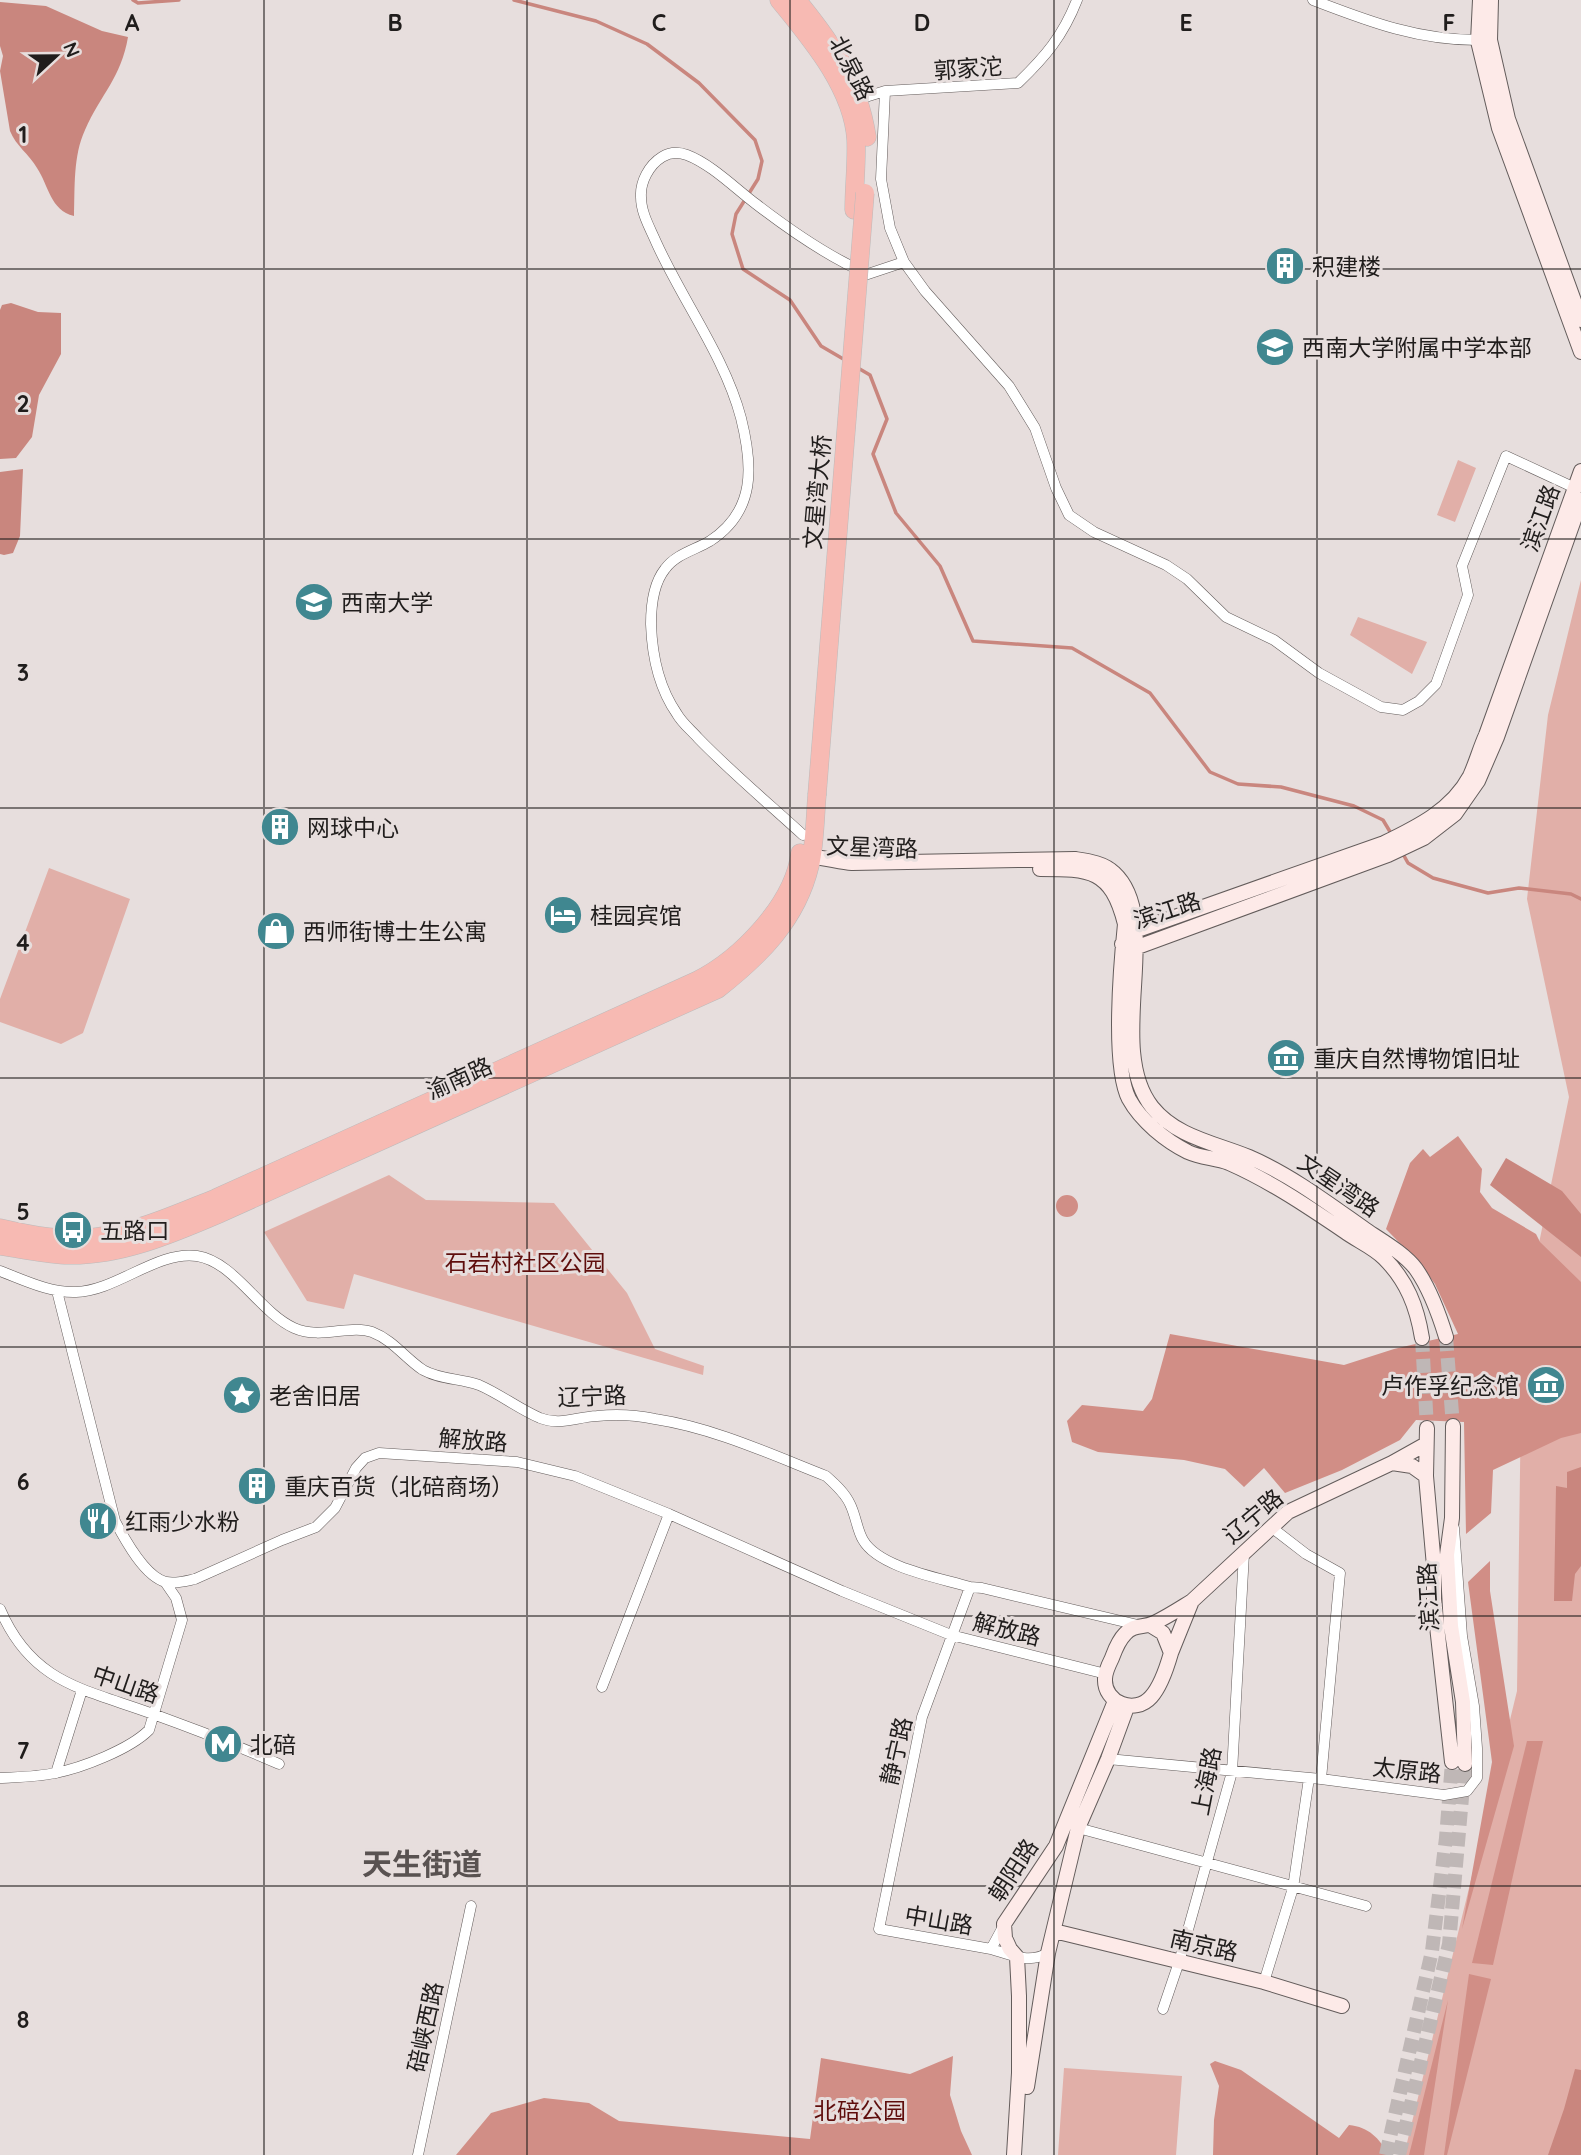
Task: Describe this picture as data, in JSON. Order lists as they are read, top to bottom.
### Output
{
  "streets": {
    "highway": ["北泉路", "文星湾大桥", "渝南路"],
    "main road": [
      "滨江路",
      "文星湾路",
      "辽宁路",
      "朝阳路",
      "南京路"
    ],
    "street": [
      "郭家沱",
      "解放路",
      "中山路",
      "静宁路",
      "太原路",
      "上海路",
      "碚峡西路"
    ]
  },
  "crossings": [
    ["北泉路", "郭家沱"],
    ["北泉路", "文星湾大桥"],
    ["文星湾大桥", "渝南路"],
    ["滨江路", "文星湾路"],
    ["滨江路", "辽宁路"],
    ["滨江路", "太原路"],
    ["文星湾路", "渝南路"],
    ["辽宁路", "解放路"],
    ["辽宁路", "静宁路"],
    ["辽宁路", "上海路"],
    ["辽宁路", "朝阳路"],
    ["解放路", "静宁路"],
    ["解放路", "朝阳路"],
    ["中山路", "静宁路"],
    ["中山路", "朝阳路"],
    ["太原路", "上海路"],
    ["上海路", "南京路"]
  ],
  "districts": ["天生街道"],
  "parks": ["石岩村社区公园", "北碚公园"],
  "places": {
    "building": ["积建楼", "网球中心", "重庆百货（北碚商场）"],
    "school or university": ["西南大学附属中学本部", "西南大学"],
    "hotel": ["桂园宾馆"],
    "shop": ["西师街博士生公寓"],
    "museum": ["重庆自然博物馆旧址", "卢作孚纪念馆"],
    "bus stop": ["五路口"],
    "place": ["老舍旧居"],
    "restaurant": ["红雨少水粉"],
    "metro station": ["北碚"]
  },
  "north": "right",
  "grid": {
    "columns": [
      "A",
      "B",
      "C",
      "D",
      "E",
      "F"
    ],
    "rows": [
      "1",
      "2",
      "3",
      "4",
      "5",
      "6",
      "7",
      "8"
    ]
  }
}
